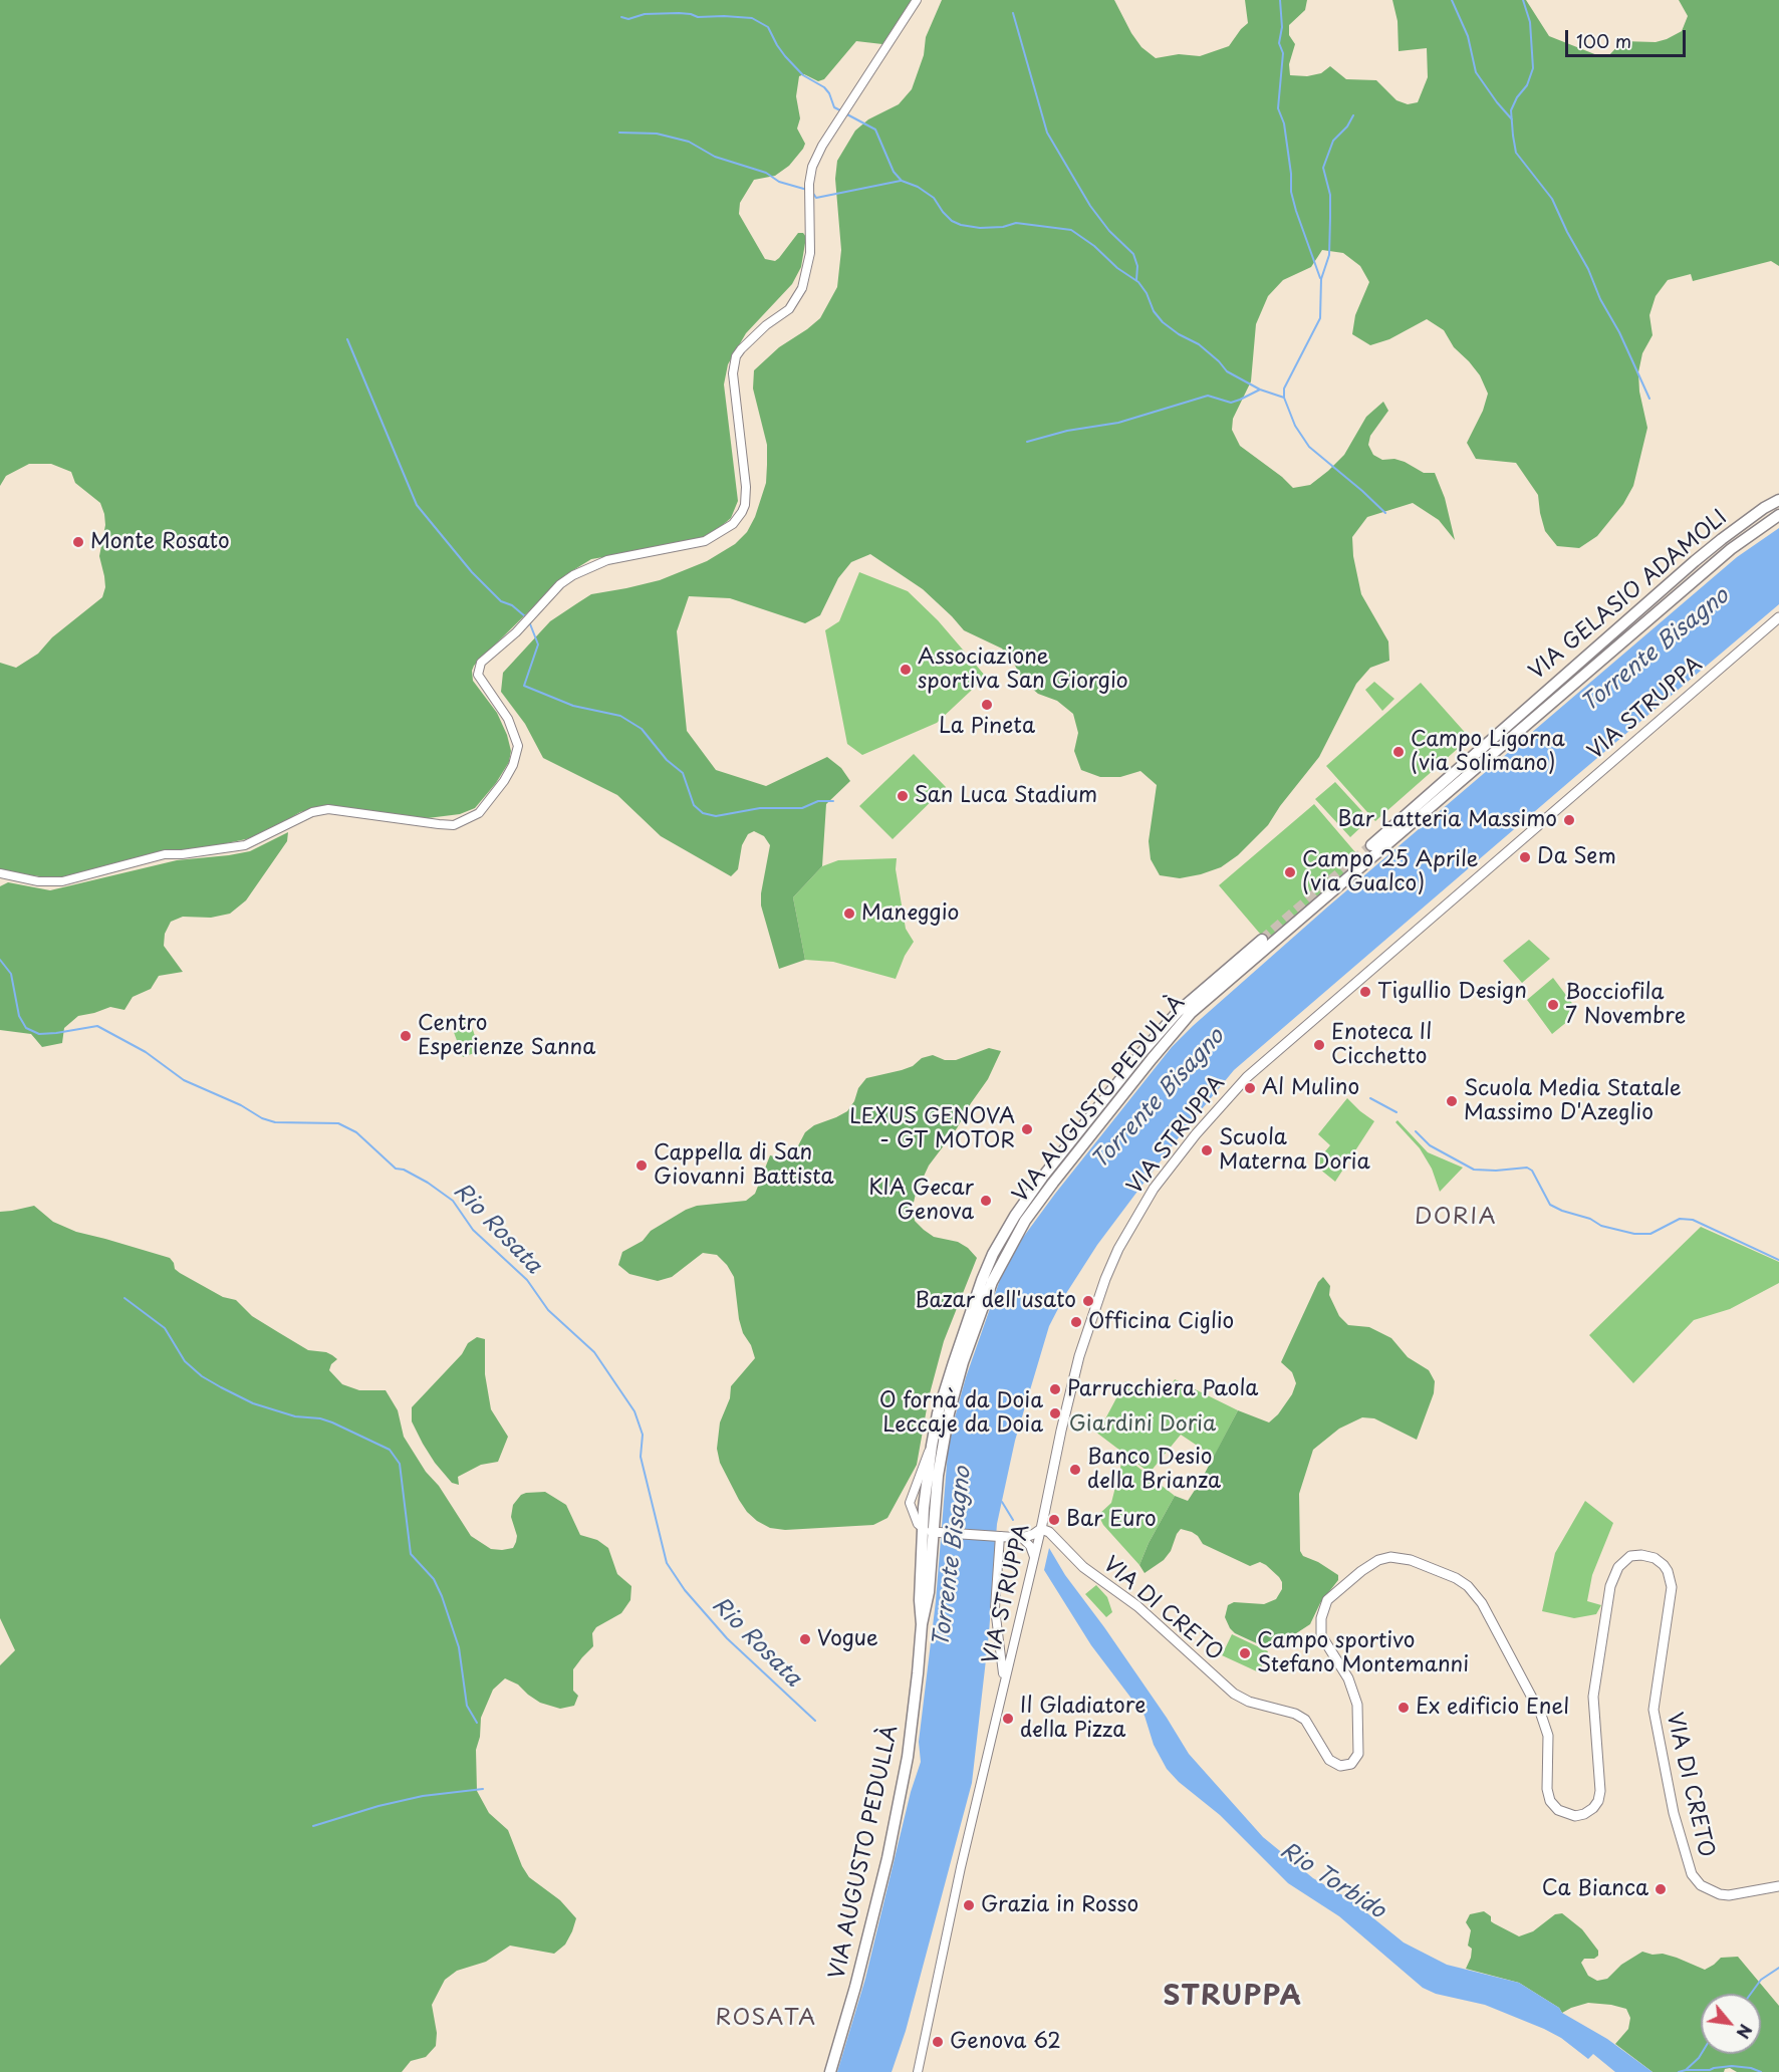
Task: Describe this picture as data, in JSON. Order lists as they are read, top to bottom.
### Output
{
  "streets": {
    "main road": [
      "VIA GELASIO ADAMOLI",
      "VIA STRUPPA",
      "VIA AUGUSTO PEDULLÀ",
      "VIA DI CRETO"
    ]
  },
  "crossings": [
    ["VIA GELASIO ADAMOLI", "VIA AUGUSTO PEDULLÀ"],
    ["VIA STRUPPA", "VIA DI CRETO"]
  ],
  "districts": ["DORIA", "STRUPPA", "ROSATA"],
  "water": ["Torrente Bisagno", "Rio Rosata", "Rio Torbido"],
  "parks": ["Giardini Doria"],
  "places": [
    "Monte Rosato",
    "Associazione sportiva San Giorgio",
    "La Pineta",
    "Campo Ligorna (via Solimano)",
    "San Luca Stadium",
    "Bar Latteria Massimo",
    "Da Sem",
    "Campo 25 Aprile (via Gualco)",
    "Maneggio",
    "Tigullio Design",
    "Bocciofila 7 Novembre",
    "Centro Esperienze Sanna",
    "Enoteca Il Cicchetto",
    "Al Mulino",
    "Scuola Media Statale Massimo D'Azeglio",
    "LEXUS GENOVA - GT MOTOR",
    "Scuola Materna Doria",
    "Cappella di San Giovanni Battista",
    "KIA Gecar Genova",
    "Bazar dell'usato",
    "Officina Ciglio",
    "Parrucchiera Paola",
    "O fornà da Doia Leccaje da Doia",
    "Banco Desio della Brianza",
    "Bar Euro",
    "Vogue",
    "Campo sportivo Stefano Montemanni",
    "Ex edificio Enel",
    "Il Gladiatore della Pizza",
    "Ca Bianca",
    "Grazia in Rosso",
    "Genova 62"
  ],
  "scale_bar": "100 m",
  "north": "bottom right"
}
